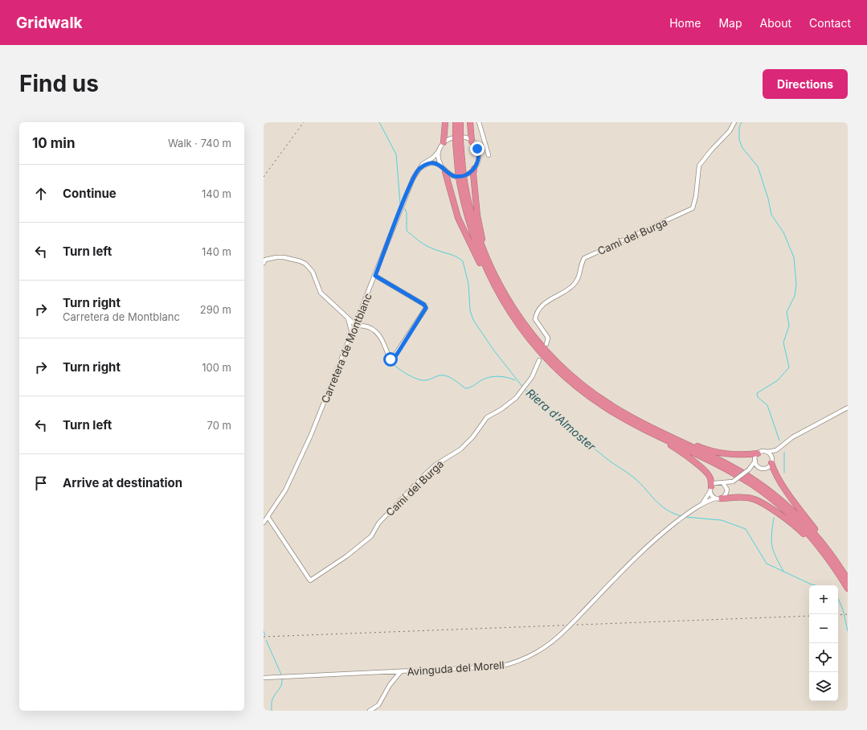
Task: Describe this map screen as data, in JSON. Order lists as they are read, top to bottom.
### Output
{
  "streets": {
    "street": ["Camí del Burga", "Carretera de Montblanc", "Avinguda del Morell"]
  },
  "crossings": [
    ["Camí del Burga", "Carretera de Montblanc"]
  ],
  "water": ["Riera d'Almoster"],
  "page": {
    "header": "Gridwalk",
    "nav": [
      "Home",
      "Map",
      "About",
      "Contact"
    ],
    "buttons": "Directions",
    "title": "Find us",
    "heading": ["10 min", "Walk · 740 m"],
    "list": [
      ["Continue", "140 m"],
      ["Turn left", "140 m"],
      ["Turn right", "Carretera de Montblanc", "290 m"],
      ["Turn right", "100 m"],
      ["Turn left", "70 m"],
      "Arrive at destination"
    ],
    "map_buttons": ["+", "−"]
  }
}
